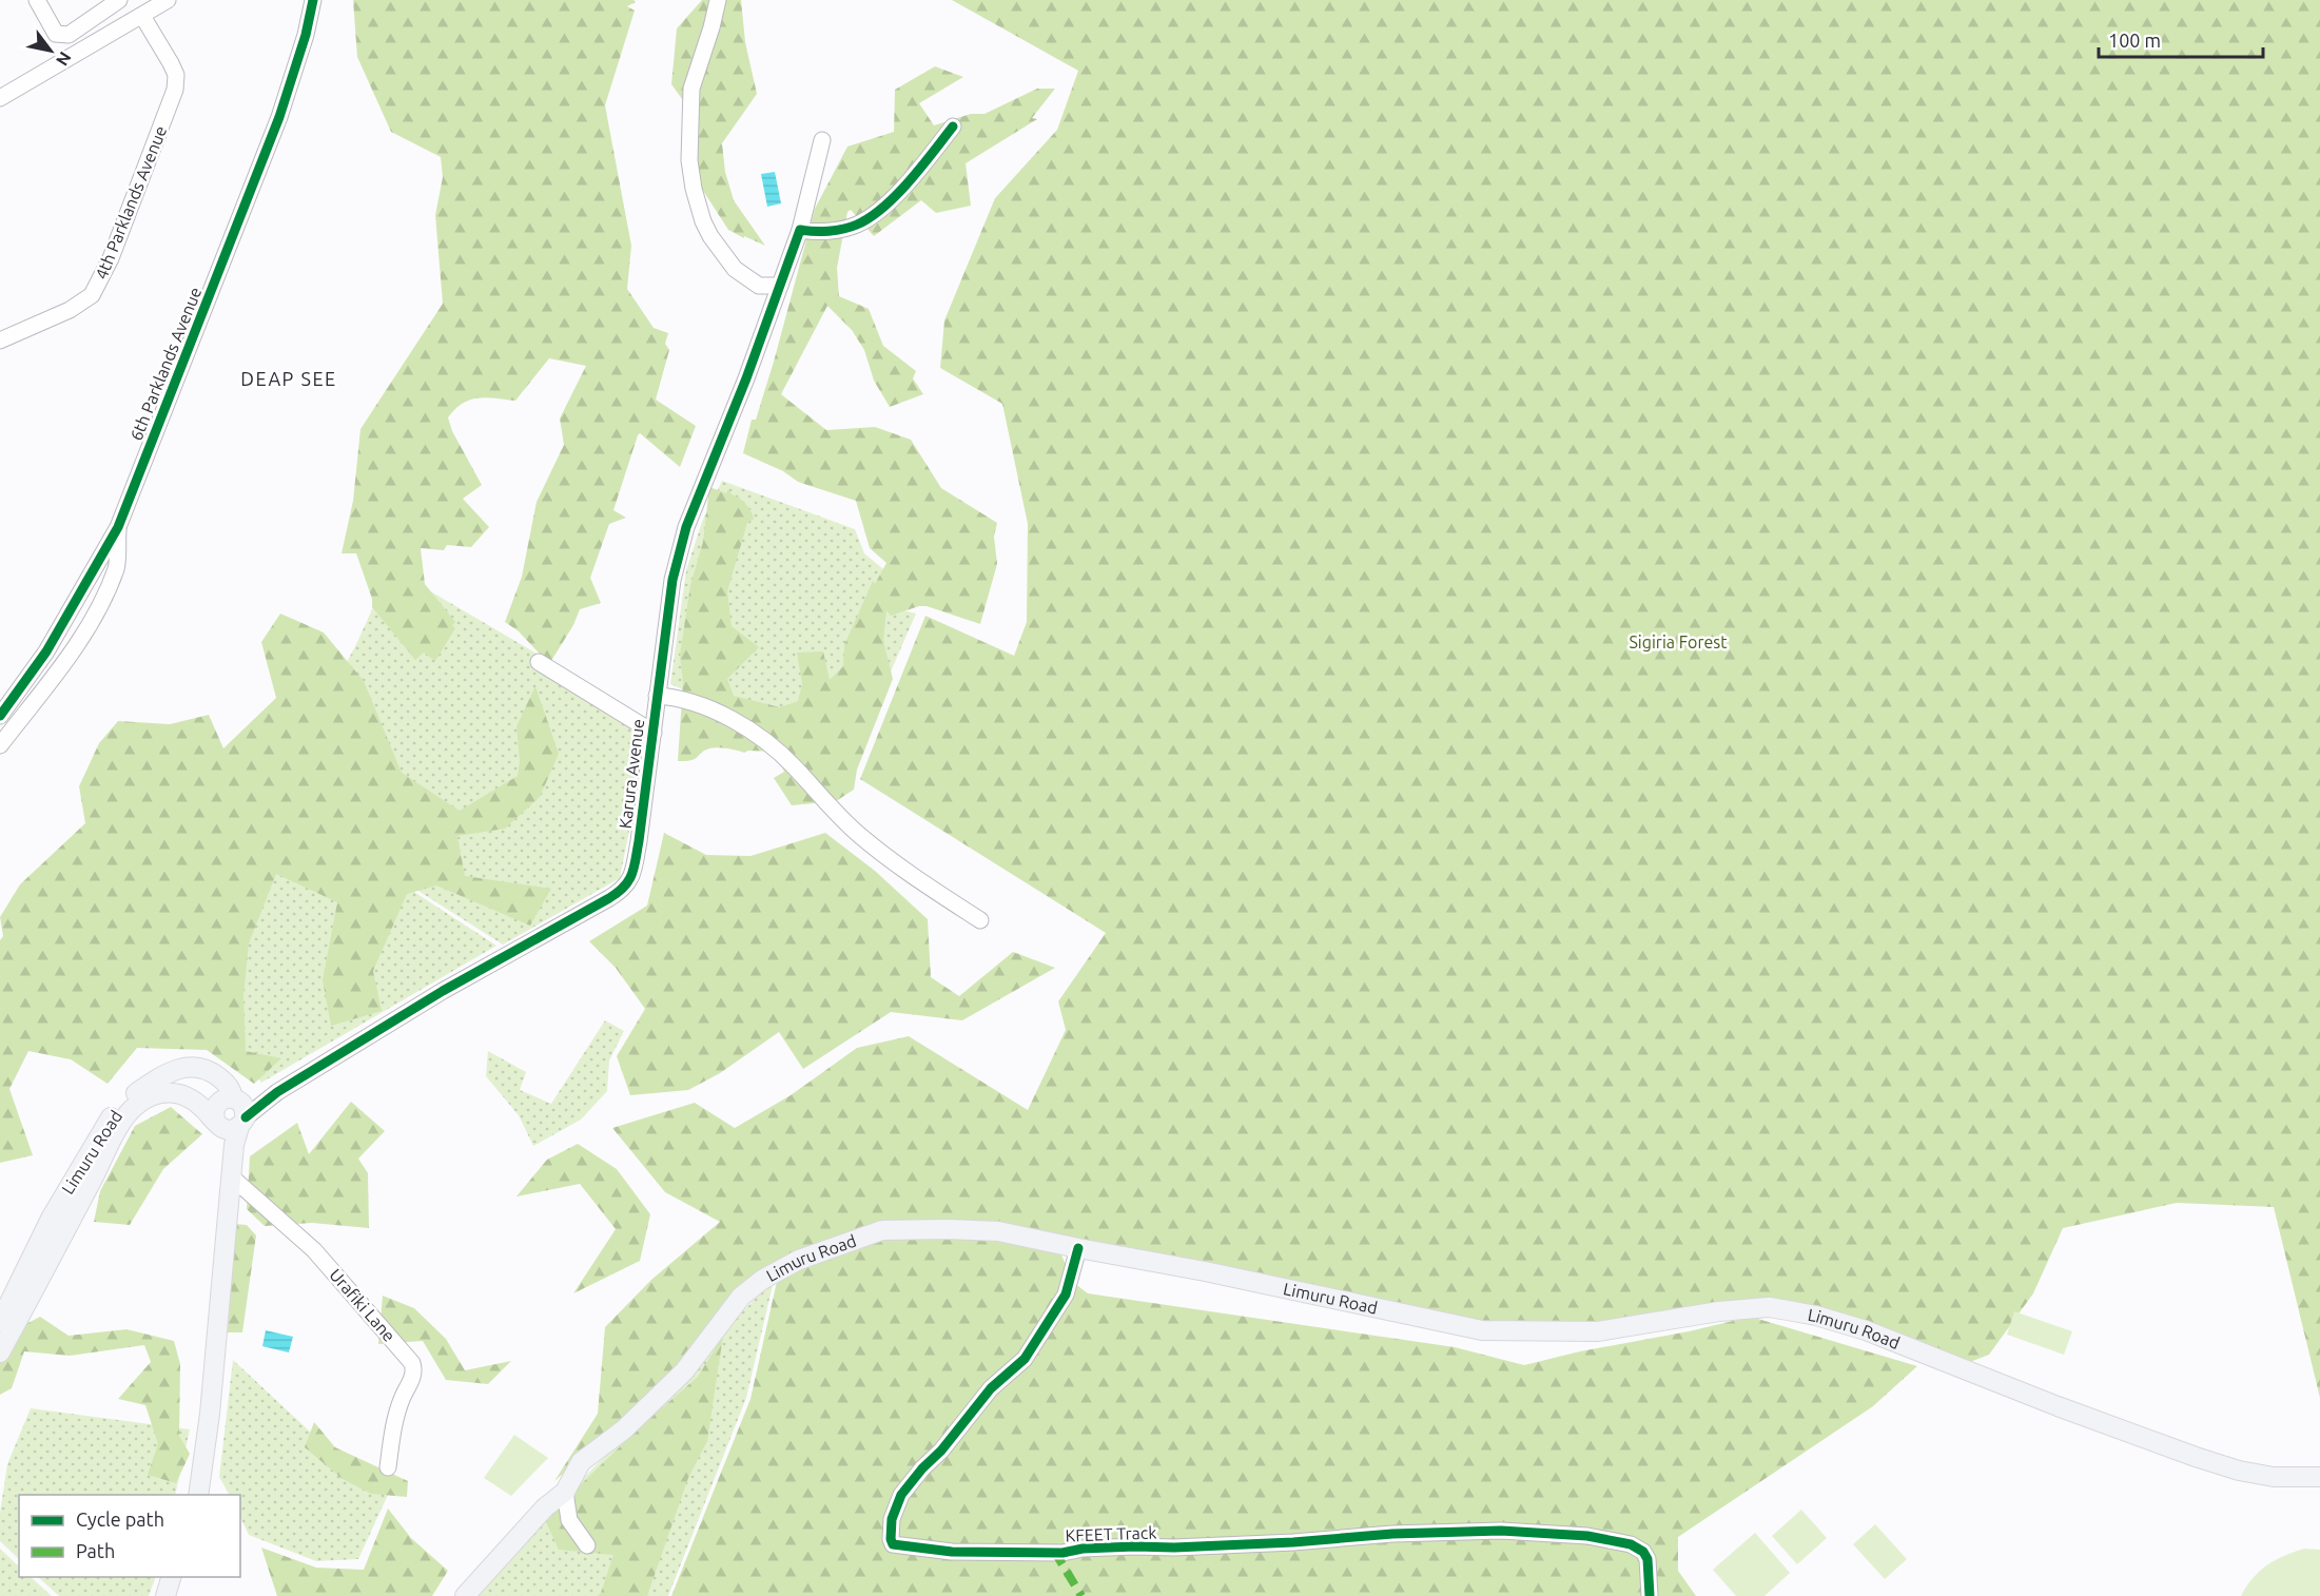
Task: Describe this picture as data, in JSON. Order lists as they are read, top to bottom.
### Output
{
  "streets": {
    "main road": ["Limuru Road"],
    "street": [
      "4th Parklands Avenue",
      "6th Parklands Avenue",
      "Karura Avenue",
      "Urafiki Lane",
      "KFEET Track"
    ]
  },
  "crossings": [
    ["Karura Avenue", "Limuru Road"],
    ["Limuru Road", "KFEET Track"]
  ],
  "districts": ["DEAP SEE"],
  "parks": ["Sigiria Forest"],
  "legend": ["Cycle path", "Path"],
  "scale_bar": "100 m",
  "north": "bottom right"
}
